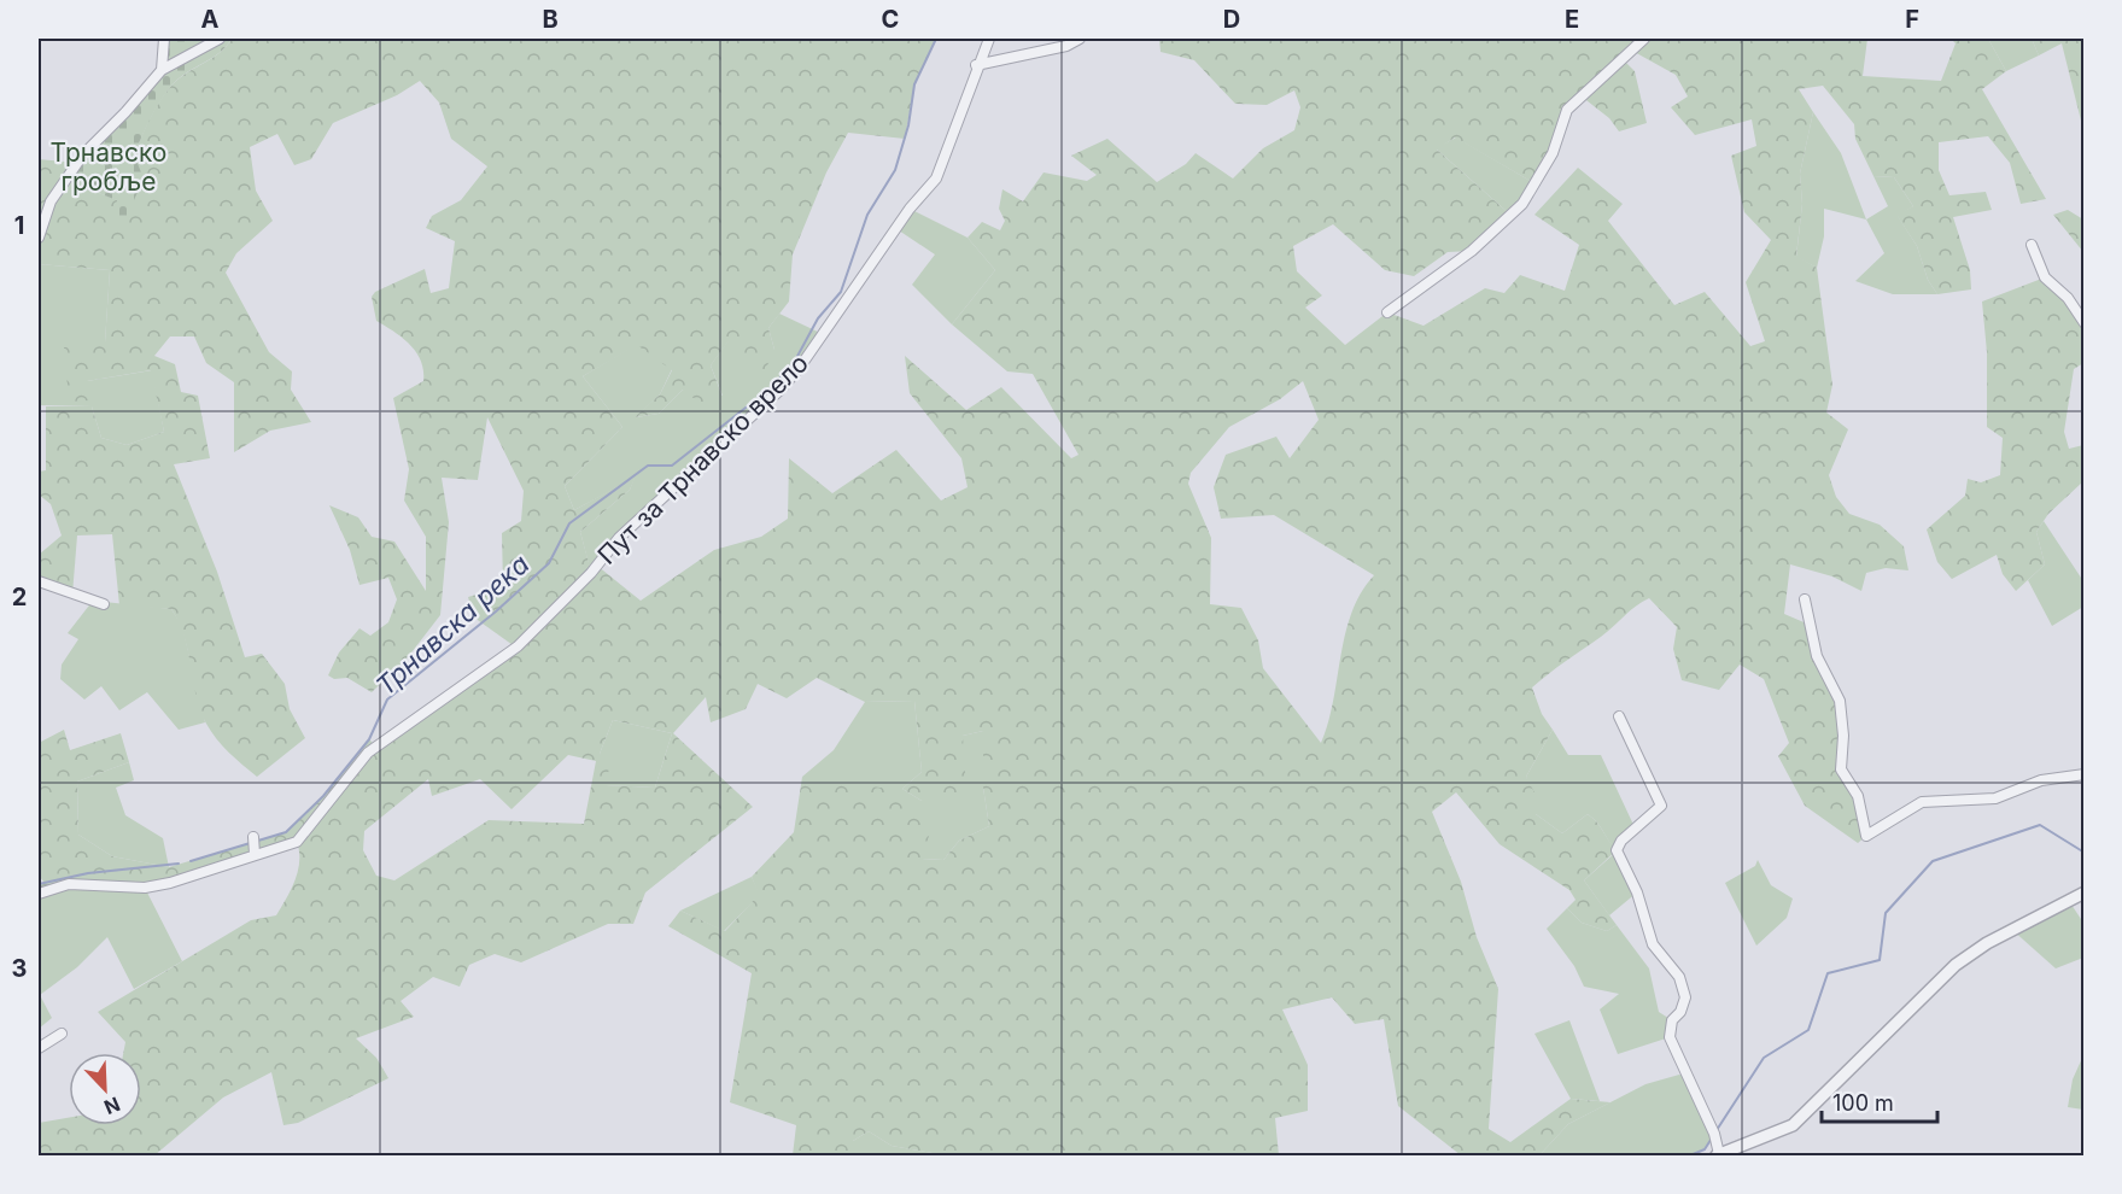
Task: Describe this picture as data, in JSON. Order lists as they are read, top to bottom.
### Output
{
  "streets": {
    "street": ["Пут за Трнавско врело"]
  },
  "water": ["Трнавска река"],
  "parks": ["Трнавско гробље"],
  "scale_bar": "100 m",
  "north": "bottom right",
  "grid": {
    "columns": [
      "A",
      "B",
      "C",
      "D",
      "E",
      "F"
    ],
    "rows": ["1", "2", "3"]
  }
}
